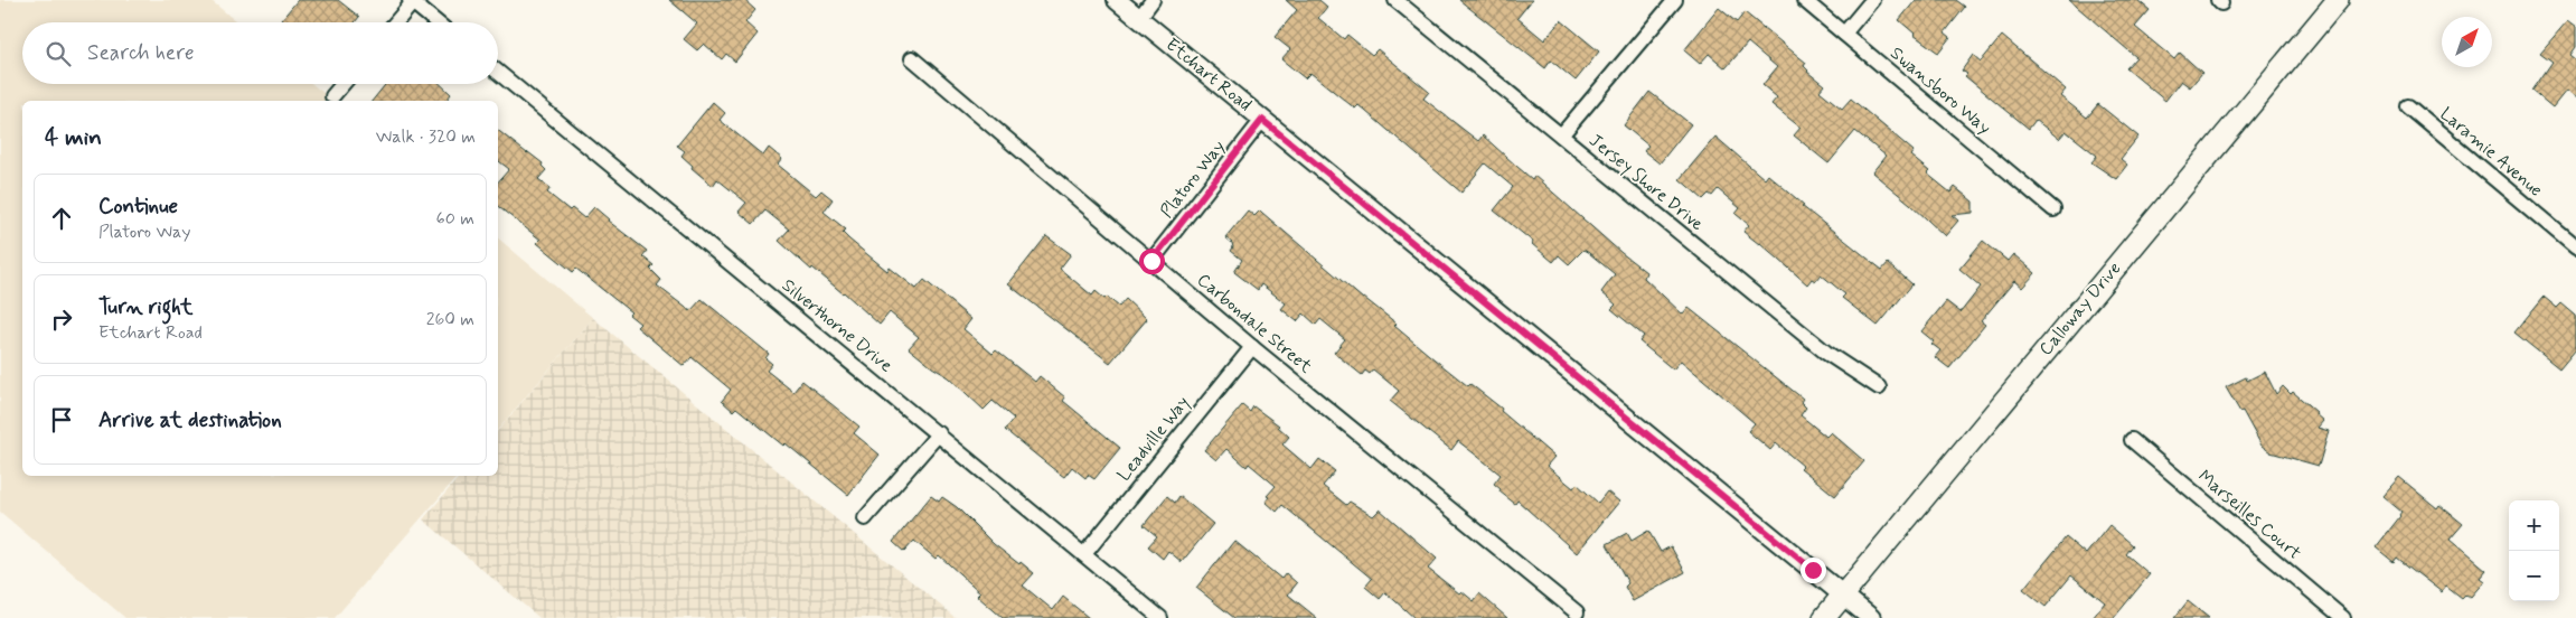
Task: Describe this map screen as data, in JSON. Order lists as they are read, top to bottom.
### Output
{
  "streets": {
    "main road": ["Calloway Drive"],
    "street": [
      "Etchart Road",
      "Swansboro Way",
      "Laramie Avenue",
      "Platoro Way",
      "Jersey Shore Drive",
      "Carbondale Street",
      "Silverthorne Drive",
      "Leadville Way",
      "Marseilles Court"
    ]
  },
  "crossings": [
    ["Etchart Road", "Platoro Way"],
    ["Etchart Road", "Calloway Drive"],
    ["Platoro Way", "Carbondale Street"],
    ["Carbondale Street", "Leadville Way"],
    ["Silverthorne Drive", "Leadville Way"]
  ],
  "north": "top right",
  "page": {
    "search": "Search here",
    "heading": ["4 min", "Walk · 320 m"],
    "list": [
      ["Continue", "Platoro Way", "60 m"],
      ["Turn right", "Etchart Road", "260 m"],
      "Arrive at destination"
    ],
    "map_buttons": ["+", "−"]
  }
}
